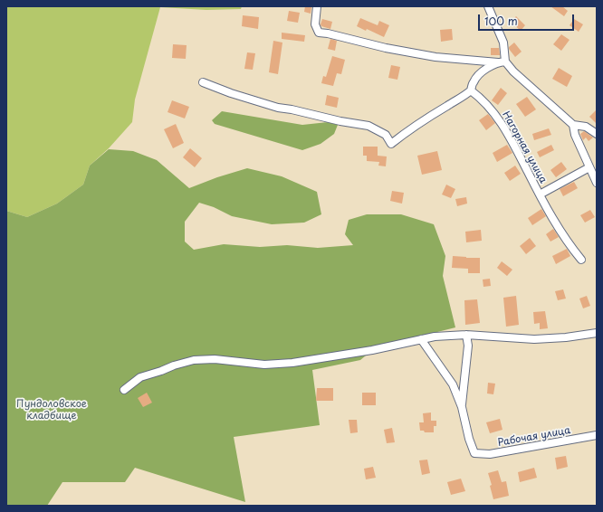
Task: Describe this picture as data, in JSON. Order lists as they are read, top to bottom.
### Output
{
  "streets": {
    "street": ["Нагорная улица", "Рабочая улица"]
  },
  "parks": ["Пундоловское кладбище"],
  "scale_bar": "100 m"
}
